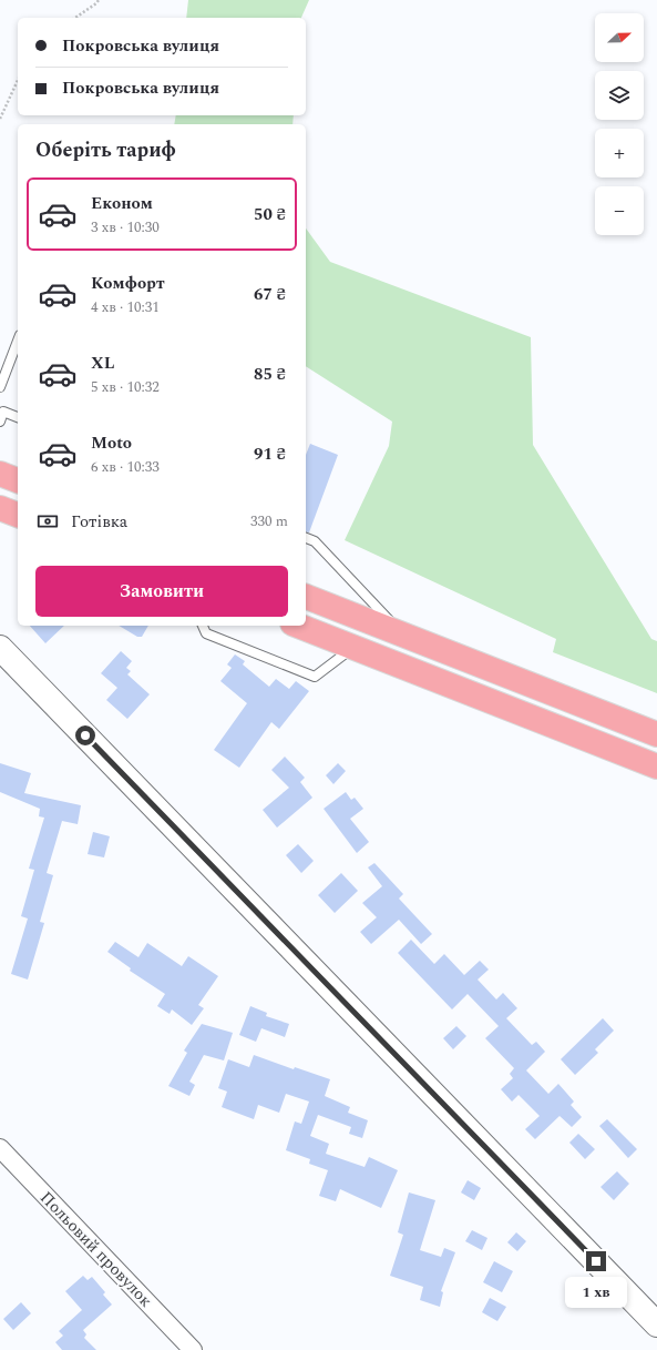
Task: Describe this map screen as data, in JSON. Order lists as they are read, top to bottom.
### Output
{
  "streets": {
    "street": ["Польовий провулок"]
  },
  "north": "right",
  "page": {
    "map_buttons": ["+", "−"],
    "banner": ["Покровська вулиця", "Покровська вулиця"],
    "heading": "Оберіть тариф",
    "list": [
      {
        "name": "Економ",
        "note": "3 хв · 10:30",
        "value": "50 ₴"
      },
      {
        "name": "Комфорт",
        "note": "4 хв · 10:31",
        "value": "67 ₴"
      },
      {
        "name": "XL",
        "note": "5 хв · 10:32",
        "value": "85 ₴"
      },
      {
        "name": "Moto",
        "note": "6 хв · 10:33",
        "value": "91 ₴"
      }
    ],
    "pay": ["Готівка", "330 m"],
    "buttons": "Замовити",
    "bubble": "1 хв"
  }
}
